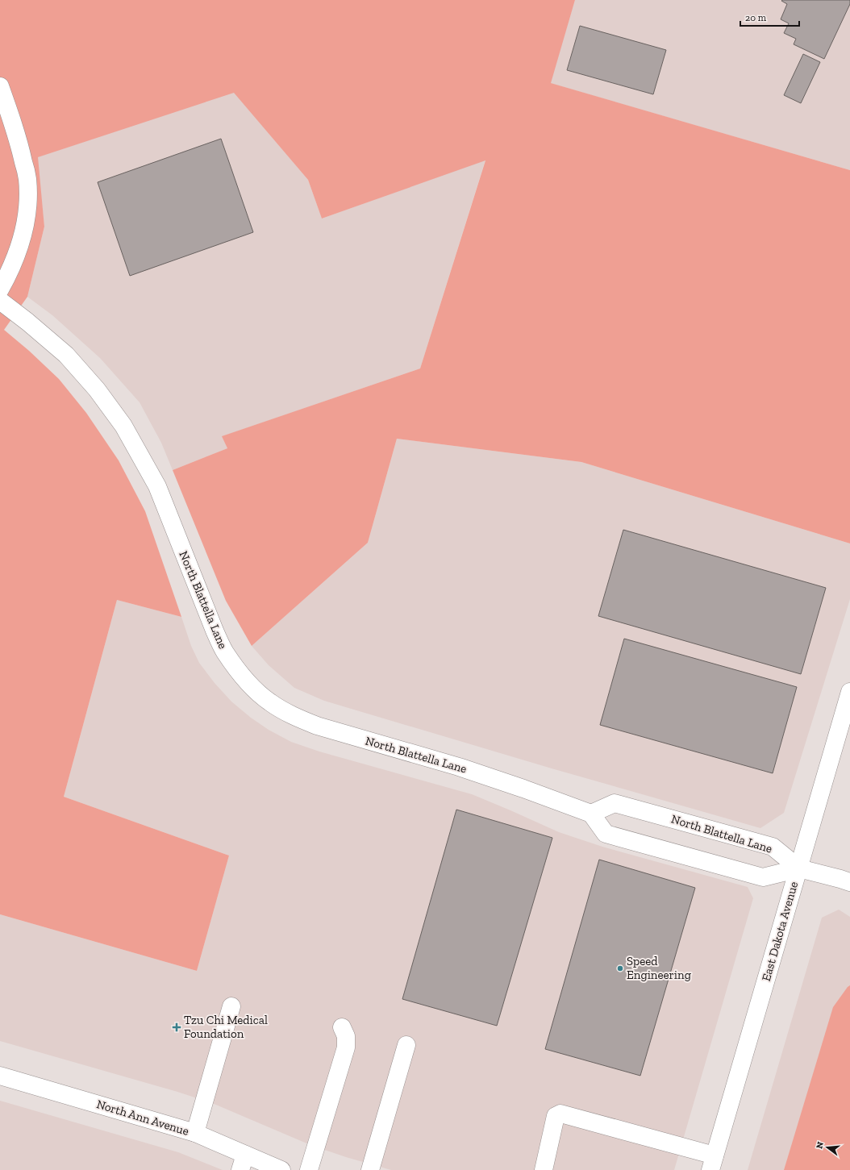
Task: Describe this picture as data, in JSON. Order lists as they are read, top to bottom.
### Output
{
  "streets": {
    "street": ["North Blattella Lane", "East Dakota Avenue", "North Ann Avenue"]
  },
  "crossings": [
    ["North Blattella Lane", "East Dakota Avenue"]
  ],
  "places": {
    "other": ["Speed Engineering"],
    "health": ["Tzu Chi Medical Foundation"]
  },
  "scale_bar": "20 m",
  "north": "left"
}
